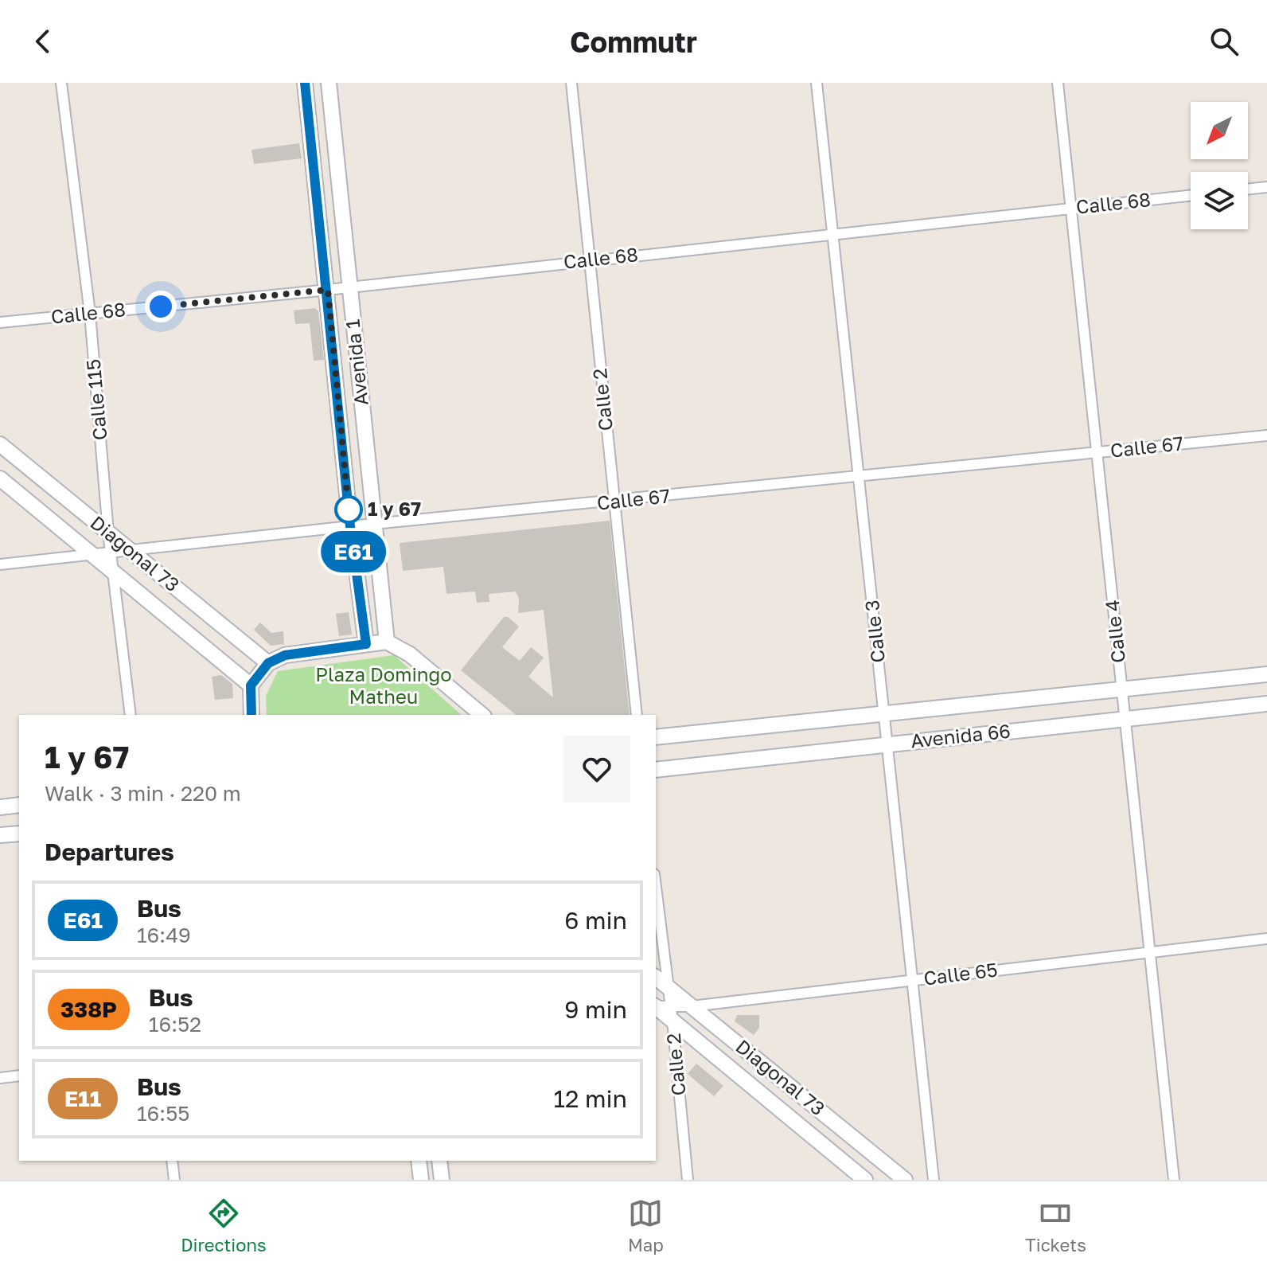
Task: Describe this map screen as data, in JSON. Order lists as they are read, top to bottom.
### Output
{
  "streets": {
    "main road": ["Avenida 1", "Diagonal 73", "Avenida 66"],
    "street": [
      "Calle 68",
      "Calle 115",
      "Calle 2",
      "Calle 67",
      "Calle 3",
      "Calle 4",
      "Calle 65"
    ]
  },
  "crossings": [
    ["Calle 68", "Avenida 1"],
    ["Calle 68", "Calle 115"],
    ["Calle 68", "Calle 2"],
    ["Calle 68", "Calle 3"],
    ["Calle 68", "Calle 4"],
    ["Avenida 1", "Calle 67"],
    ["Calle 115", "Calle 67"],
    ["Calle 115", "Diagonal 73"],
    ["Calle 2", "Calle 67"],
    ["Calle 2", "Diagonal 73"],
    ["Calle 2", "Calle 65"],
    ["Calle 67", "Diagonal 73"],
    ["Calle 67", "Calle 3"],
    ["Calle 67", "Calle 4"],
    ["Diagonal 73", "Calle 65"],
    ["Calle 3", "Avenida 66"],
    ["Calle 3", "Calle 65"],
    ["Calle 4", "Avenida 66"],
    ["Calle 4", "Calle 65"]
  ],
  "parks": ["Plaza Domingo Matheu"],
  "places": ["1 y 67"],
  "lines": ["bus line E61"],
  "north": "bottom left",
  "page": {
    "header": "Commutr",
    "on_map": "E61",
    "heading": [
      ["1 y 67", "Walk · 3 min · 220 m"],
      "Departures"
    ],
    "list": [
      {
        "mark": "E61",
        "name": "Bus",
        "note": "16:49",
        "value": "6 min"
      },
      {
        "mark": "338P",
        "name": "Bus",
        "note": "16:52",
        "value": "9 min"
      },
      {
        "mark": "E11",
        "name": "Bus",
        "note": "16:55",
        "value": "12 min"
      }
    ],
    "tabs": ["Directions", "Map", "Tickets"]
  }
}
